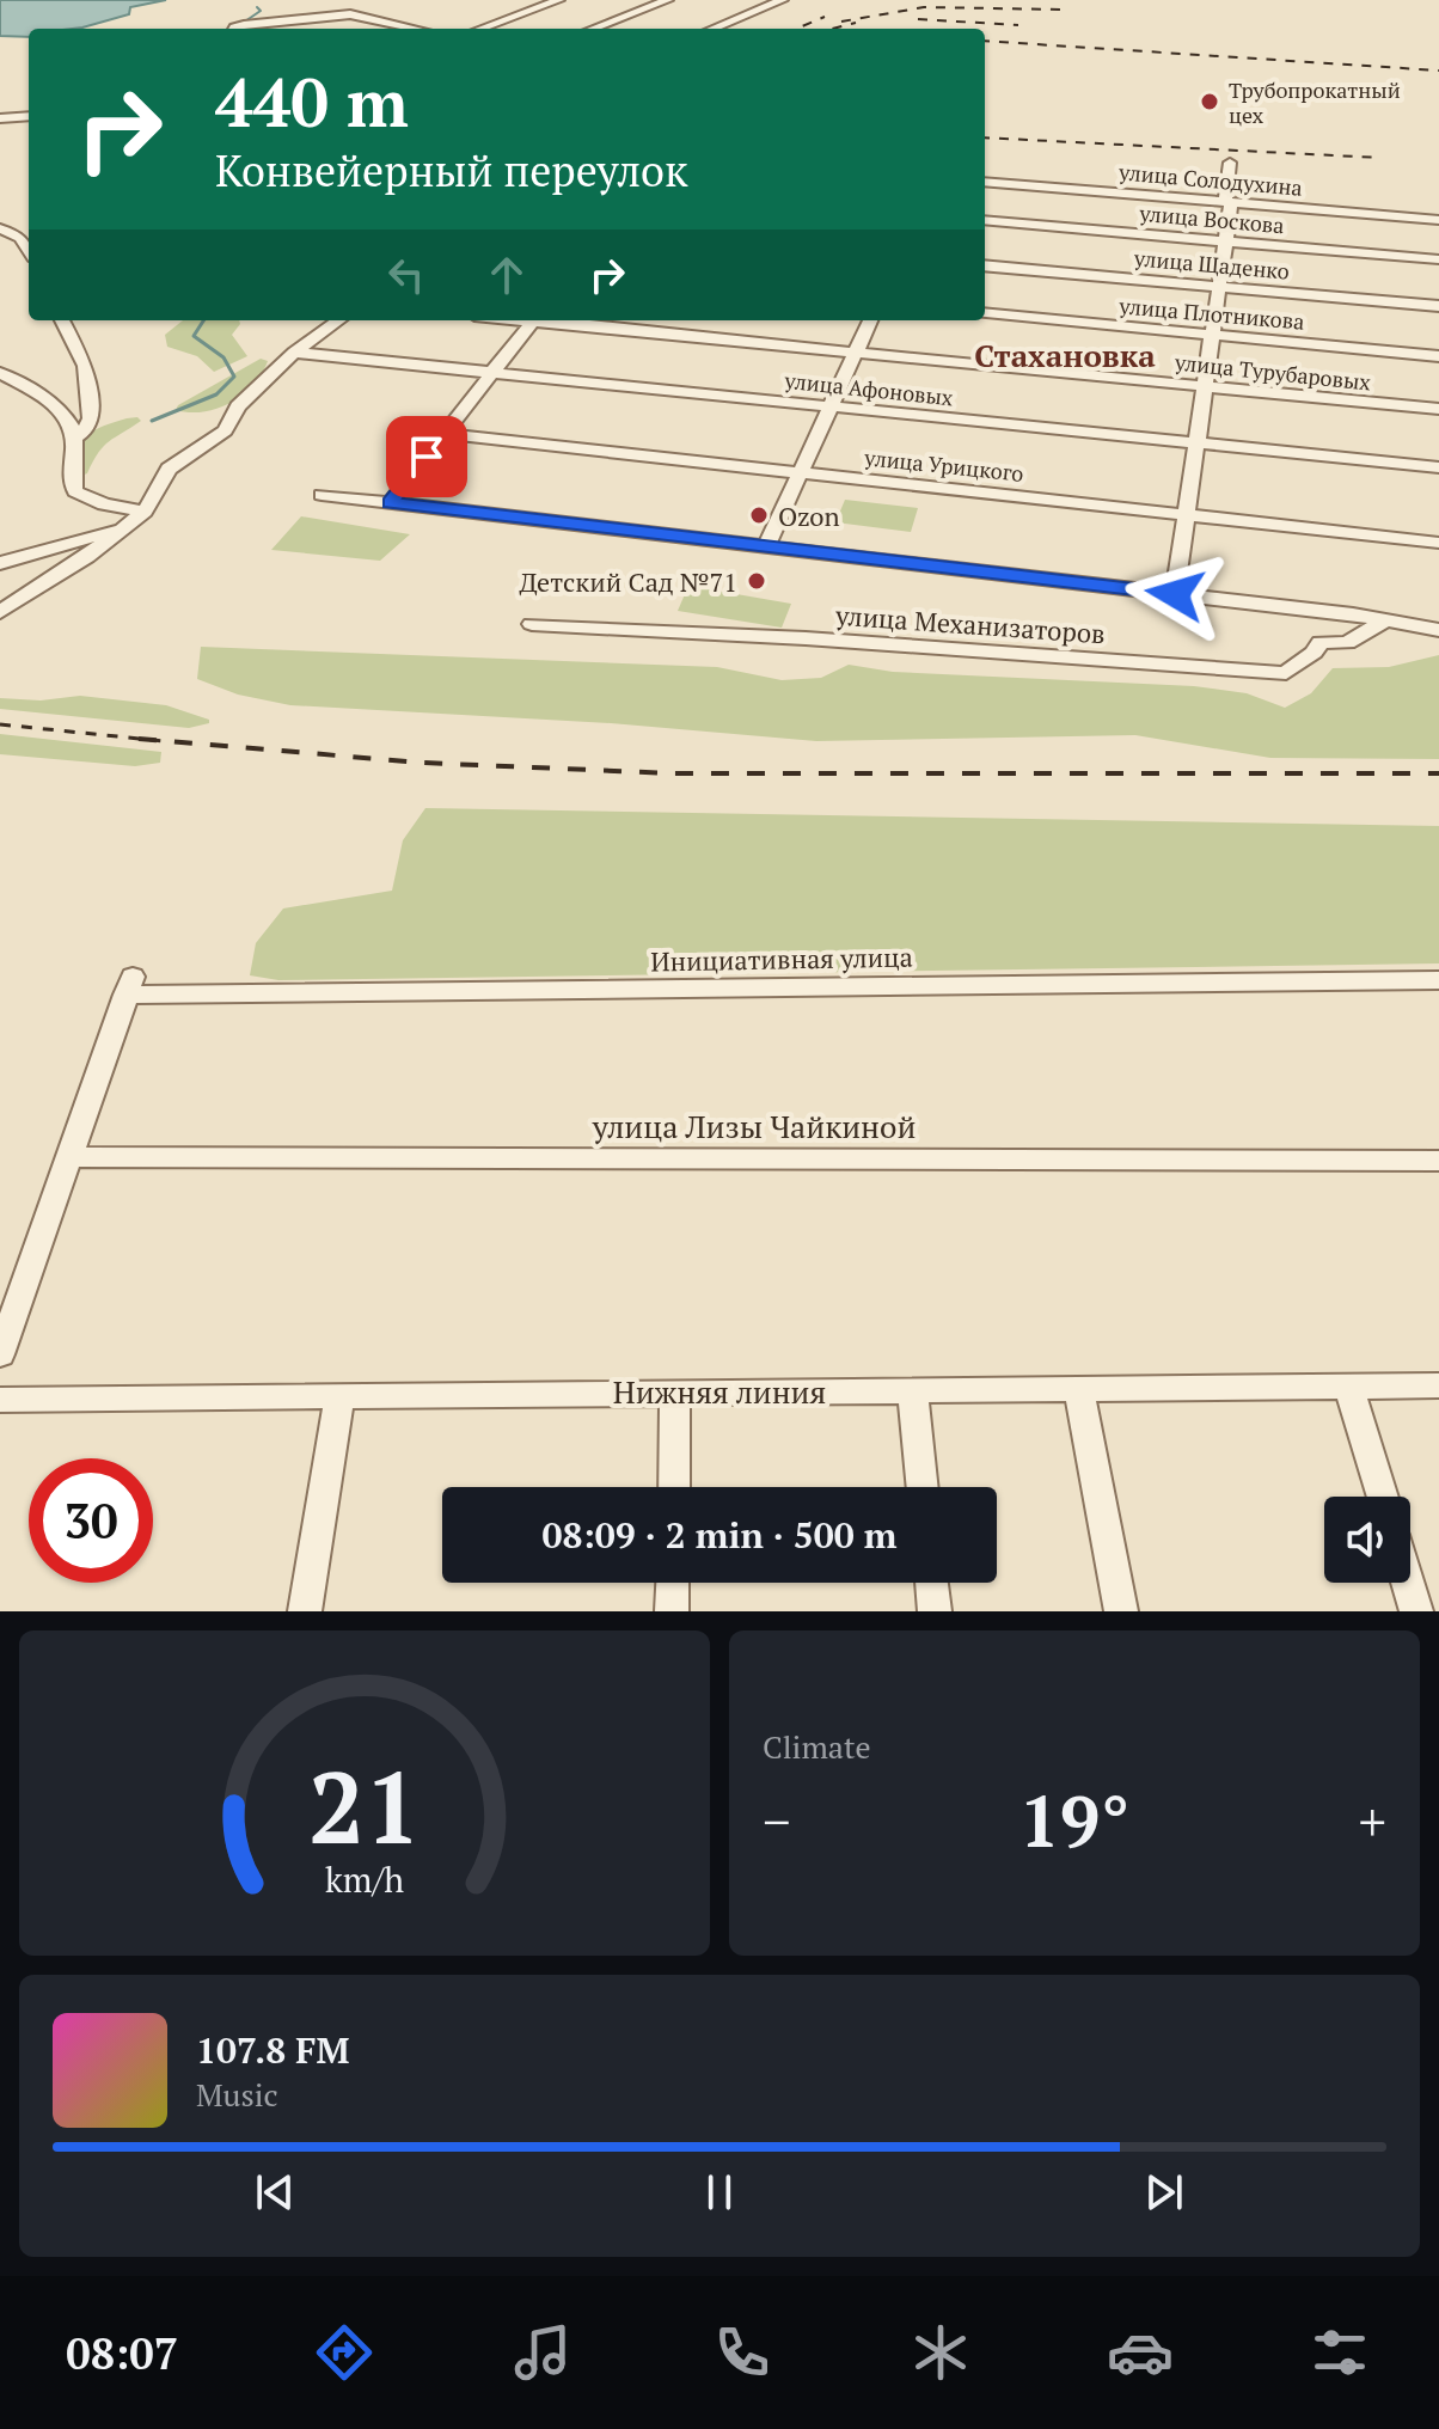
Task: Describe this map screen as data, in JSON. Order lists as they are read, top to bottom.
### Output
{
  "streets": {
    "street": [
      "улица Солодухина",
      "улица Воскова",
      "улица Щаденко",
      "улица Плотникова",
      "улица Турубаровых",
      "улица Афоновых",
      "улица Урицкого",
      "улица Механизаторов",
      "Инициативная улица",
      "улица Лизы Чайкиной",
      "Нижняя линия"
    ]
  },
  "crossings": [
    ["Инициативная улица", "улица Лизы Чайкиной"]
  ],
  "districts": ["Стахановка"],
  "places": ["Трубопрокатный цех", "Ozon", "Детский Сад №71"],
  "page": {
    "turn": ["440 m", "Конвейерный переулок"],
    "limit": "30",
    "trip": "08:09 · 2 min · 500 m",
    "tile": "Climate",
    "heat": ["−", "19°", "+"],
    "song": ["107.8 FM", "Music"],
    "tabs": "08:07",
    "gauge": ["21", "km/h"]
  }
}
